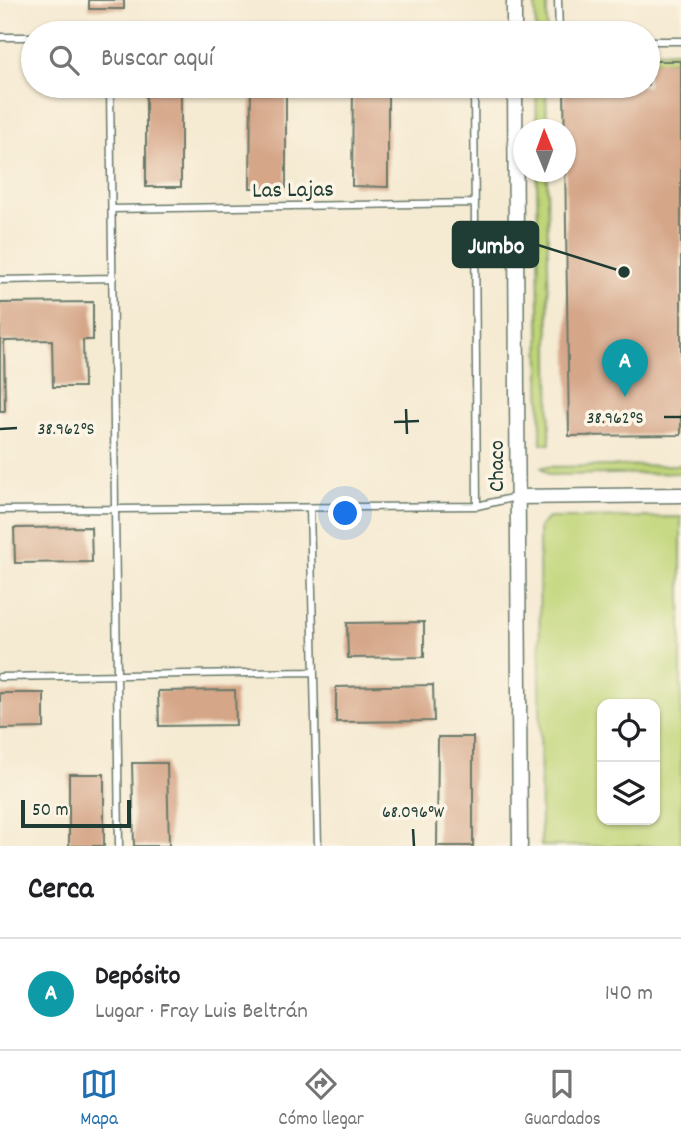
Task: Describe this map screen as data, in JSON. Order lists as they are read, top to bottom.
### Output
{
  "streets": {
    "street": ["Chaco"],
    "lane": ["Las Lajas"]
  },
  "places": ["Jumbo"],
  "scale_bar": "50 m",
  "north": "top",
  "page": {
    "search": "Buscar aquí",
    "pins": "A",
    "scale": "50 m",
    "heading": "Cerca",
    "list": [
      {
        "mark": "A",
        "name": "Depósito",
        "note": "Lugar · Fray Luis Beltrán",
        "value": "140 m"
      }
    ],
    "nav": ["Mapa", "Cómo llegar", "Guardados"]
  },
  "coordinates": ["38.962°S", "68.096°W"]
}
